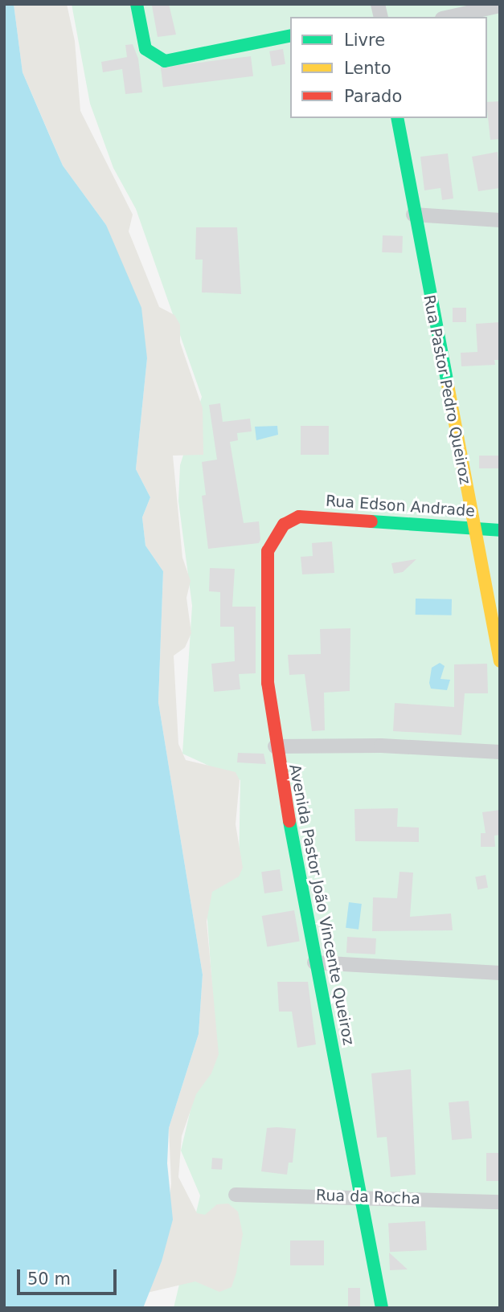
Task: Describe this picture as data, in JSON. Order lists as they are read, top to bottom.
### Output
{
  "streets": {
    "street": [
      "Rua Pastor Pedro Queiroz",
      "Rua Edson Andrade",
      "Avenida Pastor João Vincente Queiroz",
      "Rua da Rocha"
    ]
  },
  "crossings": [
    ["Rua Pastor Pedro Queiroz", "Rua Edson Andrade"],
    ["Rua Edson Andrade", "Avenida Pastor João Vincente Queiroz"],
    ["Avenida Pastor João Vincente Queiroz", "Rua da Rocha"]
  ],
  "legend": ["Livre", "Lento", "Parado"],
  "scale_bar": "50 m"
}
